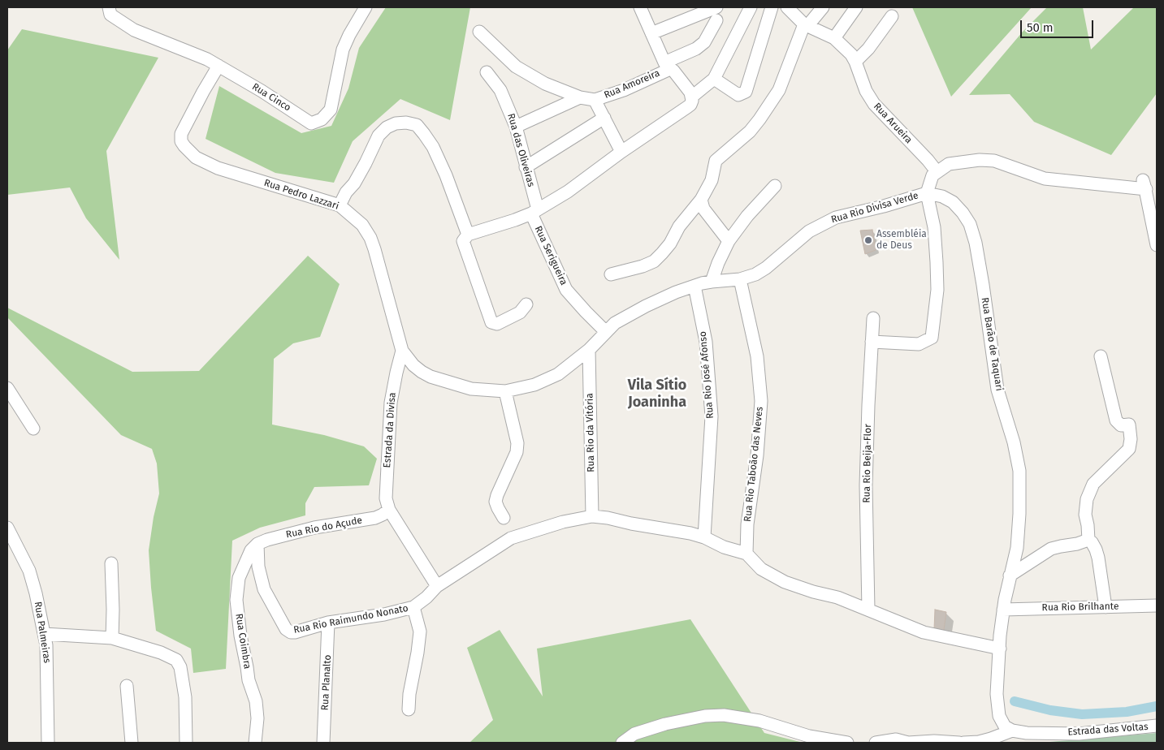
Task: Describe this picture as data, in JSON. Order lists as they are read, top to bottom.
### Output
{
  "streets": {
    "street": [
      "Rua Amoreira",
      "Rua Cinco",
      "Rua Arueira",
      "Rua das Oliveiras",
      "Rua Pedro Lazzari",
      "Rua Rio Divisa Verde",
      "Rua Serigueira",
      "Rua Barão de Taquari",
      "Rua Rio José Afonso",
      "Estrada da Divisa",
      "Rua Rio da Vitória",
      "Rua Rio Beija-Flor",
      "Rua Rio Taboão das Neves",
      "Rua Rio do Açude",
      "Rua Rio Brilhante",
      "Rua Rio Raimundo Nonato",
      "Rua Palmeiras",
      "Rua Coimbra",
      "Rua Planalto",
      "Estrada das Voltas"
    ]
  },
  "crossings": [
    ["Rua Cinco", "Rua Pedro Lazzari"],
    ["Rua Arueira", "Rua Rio Divisa Verde"],
    ["Rua das Oliveiras", "Rua Serigueira"],
    ["Rua Pedro Lazzari", "Rua Rio Divisa Verde"],
    ["Rua Pedro Lazzari", "Estrada da Divisa"],
    ["Rua Rio Divisa Verde", "Rua Serigueira"],
    ["Rua Rio Divisa Verde", "Rua Barão de Taquari"],
    ["Rua Rio Divisa Verde", "Rua Rio José Afonso"],
    ["Rua Rio Divisa Verde", "Estrada da Divisa"],
    ["Rua Rio Divisa Verde", "Rua Rio da Vitória"],
    ["Rua Rio Divisa Verde", "Rua Rio Taboão das Neves"],
    ["Rua Barão de Taquari", "Rua Rio Brilhante"],
    ["Rua Barão de Taquari", "Estrada das Voltas"],
    ["Rua Rio José Afonso", "Rua Rio Raimundo Nonato"],
    ["Estrada da Divisa", "Rua Rio do Açude"],
    ["Rua Rio da Vitória", "Rua Rio Raimundo Nonato"],
    ["Rua Rio Taboão das Neves", "Rua Rio Raimundo Nonato"],
    ["Rua Rio do Açude", "Rua Rio Raimundo Nonato"],
    ["Rua Rio do Açude", "Rua Coimbra"],
    ["Rua Rio Raimundo Nonato", "Rua Coimbra"],
    ["Rua Rio Raimundo Nonato", "Rua Planalto"]
  ],
  "districts": ["Vila Sítio Joaninha"],
  "places": ["Assembléia de Deus"],
  "scale_bar": "50 m"
}
